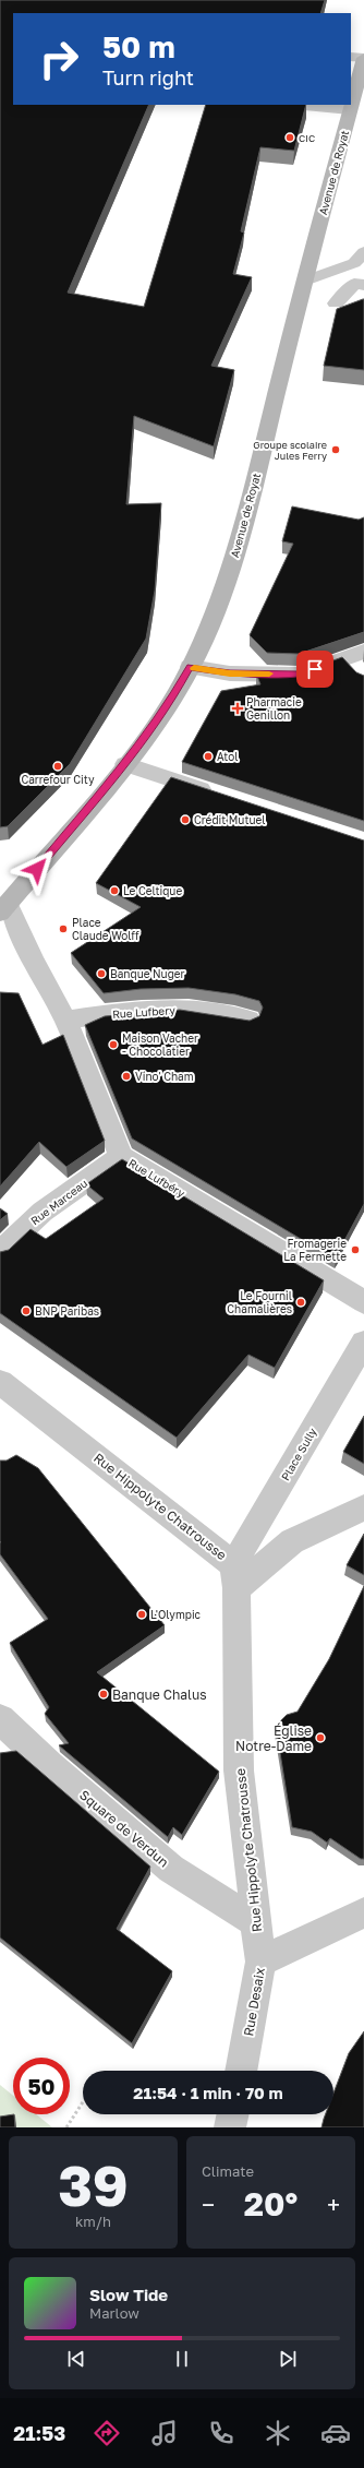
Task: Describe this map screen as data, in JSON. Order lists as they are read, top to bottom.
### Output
{
  "streets": {
    "main road": ["Avenue de Royat"],
    "street": [
      "Rue Lufbery",
      "Rue Lufbéry",
      "Rue Marceau",
      "Place Sully",
      "Rue Hippolyte Chatrousse",
      "Square de Verdun",
      "Rue Desaix"
    ]
  },
  "crossings": [
    ["Avenue de Royat", "Rue Lufbéry"],
    ["Rue Lufbery", "Rue Lufbéry"],
    ["Rue Lufbéry", "Rue Marceau"],
    ["Place Sully", "Rue Hippolyte Chatrousse"],
    ["Rue Hippolyte Chatrousse", "Square de Verdun"],
    ["Rue Hippolyte Chatrousse", "Rue Desaix"]
  ],
  "places": {
    "other": [
      "CIC",
      "Groupe scolaire Jules Ferry",
      "Atol",
      "Carrefour City",
      "Crédit Mutuel",
      "Le Celtique",
      "Place Claude Wolff",
      "Banque Nuger",
      "Maison Vacher - Chocolatier",
      "Vino' Cham",
      "Fromagerie La Fermette",
      "Le Fournil Chamalières",
      "BNP Paribas",
      "L'Olympic",
      "Banque Chalus",
      "Église Notre-Dame"
    ],
    "health": ["Pharmacie Genillon"]
  },
  "page": {
    "turn": ["50 m", "Turn right"],
    "limit": "50",
    "trip": "21:54 · 1 min · 70 m",
    "tile": [
      ["39", "km/h"],
      "Climate"
    ],
    "heat": ["−", "20°", "+"],
    "song": ["Slow Tide", "Marlow"],
    "tabs": "21:53"
  }
}
